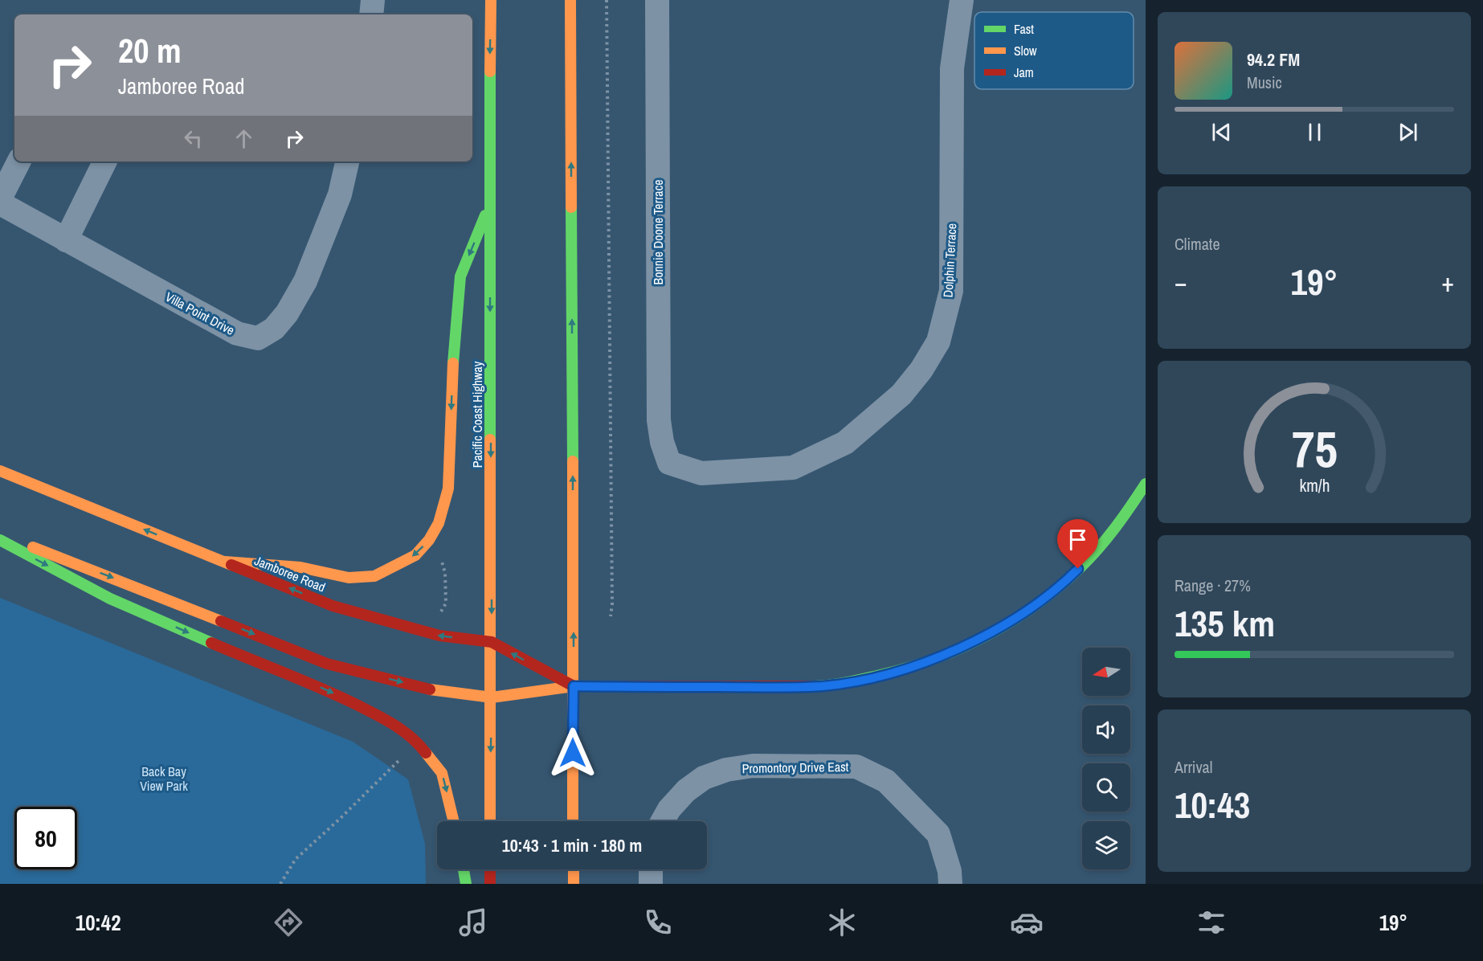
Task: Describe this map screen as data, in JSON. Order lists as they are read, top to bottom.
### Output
{
  "streets": {
    "main road": ["Pacific Coast Highway", "Jamboree Road"],
    "street": [
      "Bonnie Doone Terrace",
      "Dolphin Terrace",
      "Villa Point Drive",
      "Promontory Drive East"
    ]
  },
  "crossings": [
    ["Bonnie Doone Terrace", "Dolphin Terrace"],
    ["Pacific Coast Highway", "Jamboree Road"]
  ],
  "parks": ["Back Bay View Park"],
  "legend": ["Fast", "Slow", "Jam"],
  "north": "left",
  "page": {
    "turn": ["20 m", "Jamboree Road"],
    "song": ["94.2 FM", "Music"],
    "tile": [
      "Climate",
      ["Range · 27%", "135 km"],
      ["Arrival", "10:43"]
    ],
    "heat": ["−", "19°", "+"],
    "limit": "80",
    "trip": "10:43 · 1 min · 180 m",
    "tabs": ["10:42", "19°"],
    "gauge": ["75", "km/h"]
  }
}
